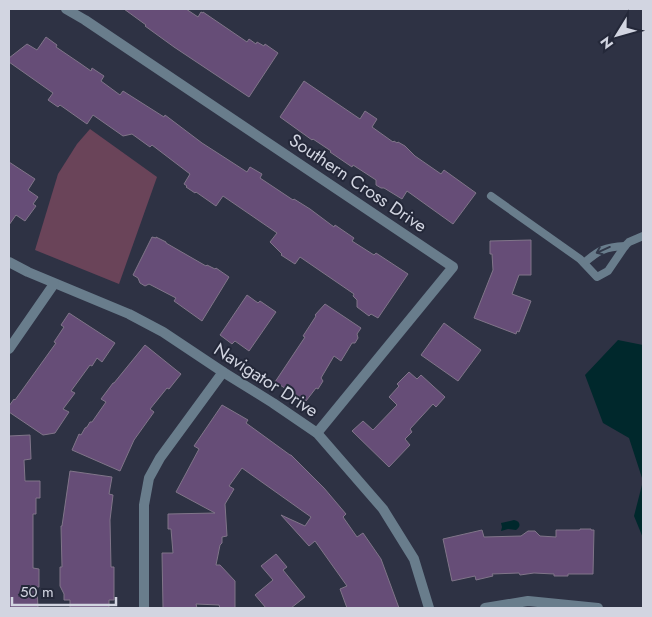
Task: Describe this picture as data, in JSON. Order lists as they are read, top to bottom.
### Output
{
  "streets": {
    "street": ["Southern Cross Drive", "Navigator Drive"]
  },
  "crossings": [
    ["Southern Cross Drive", "Navigator Drive"]
  ],
  "scale_bar": "50 m",
  "north": "bottom left"
}
